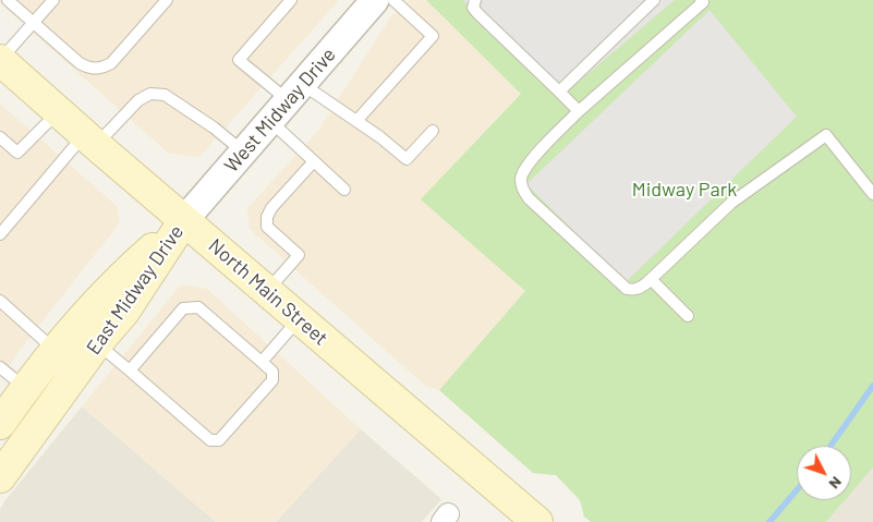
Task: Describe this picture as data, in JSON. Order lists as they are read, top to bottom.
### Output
{
  "streets": {
    "main road": ["East Midway Drive", "North Main Street"],
    "street": ["West Midway Drive"]
  },
  "crossings": [
    ["West Midway Drive", "East Midway Drive"],
    ["West Midway Drive", "North Main Street"],
    ["East Midway Drive", "North Main Street"]
  ],
  "parks": ["Midway Park"],
  "north": "bottom right"
}
